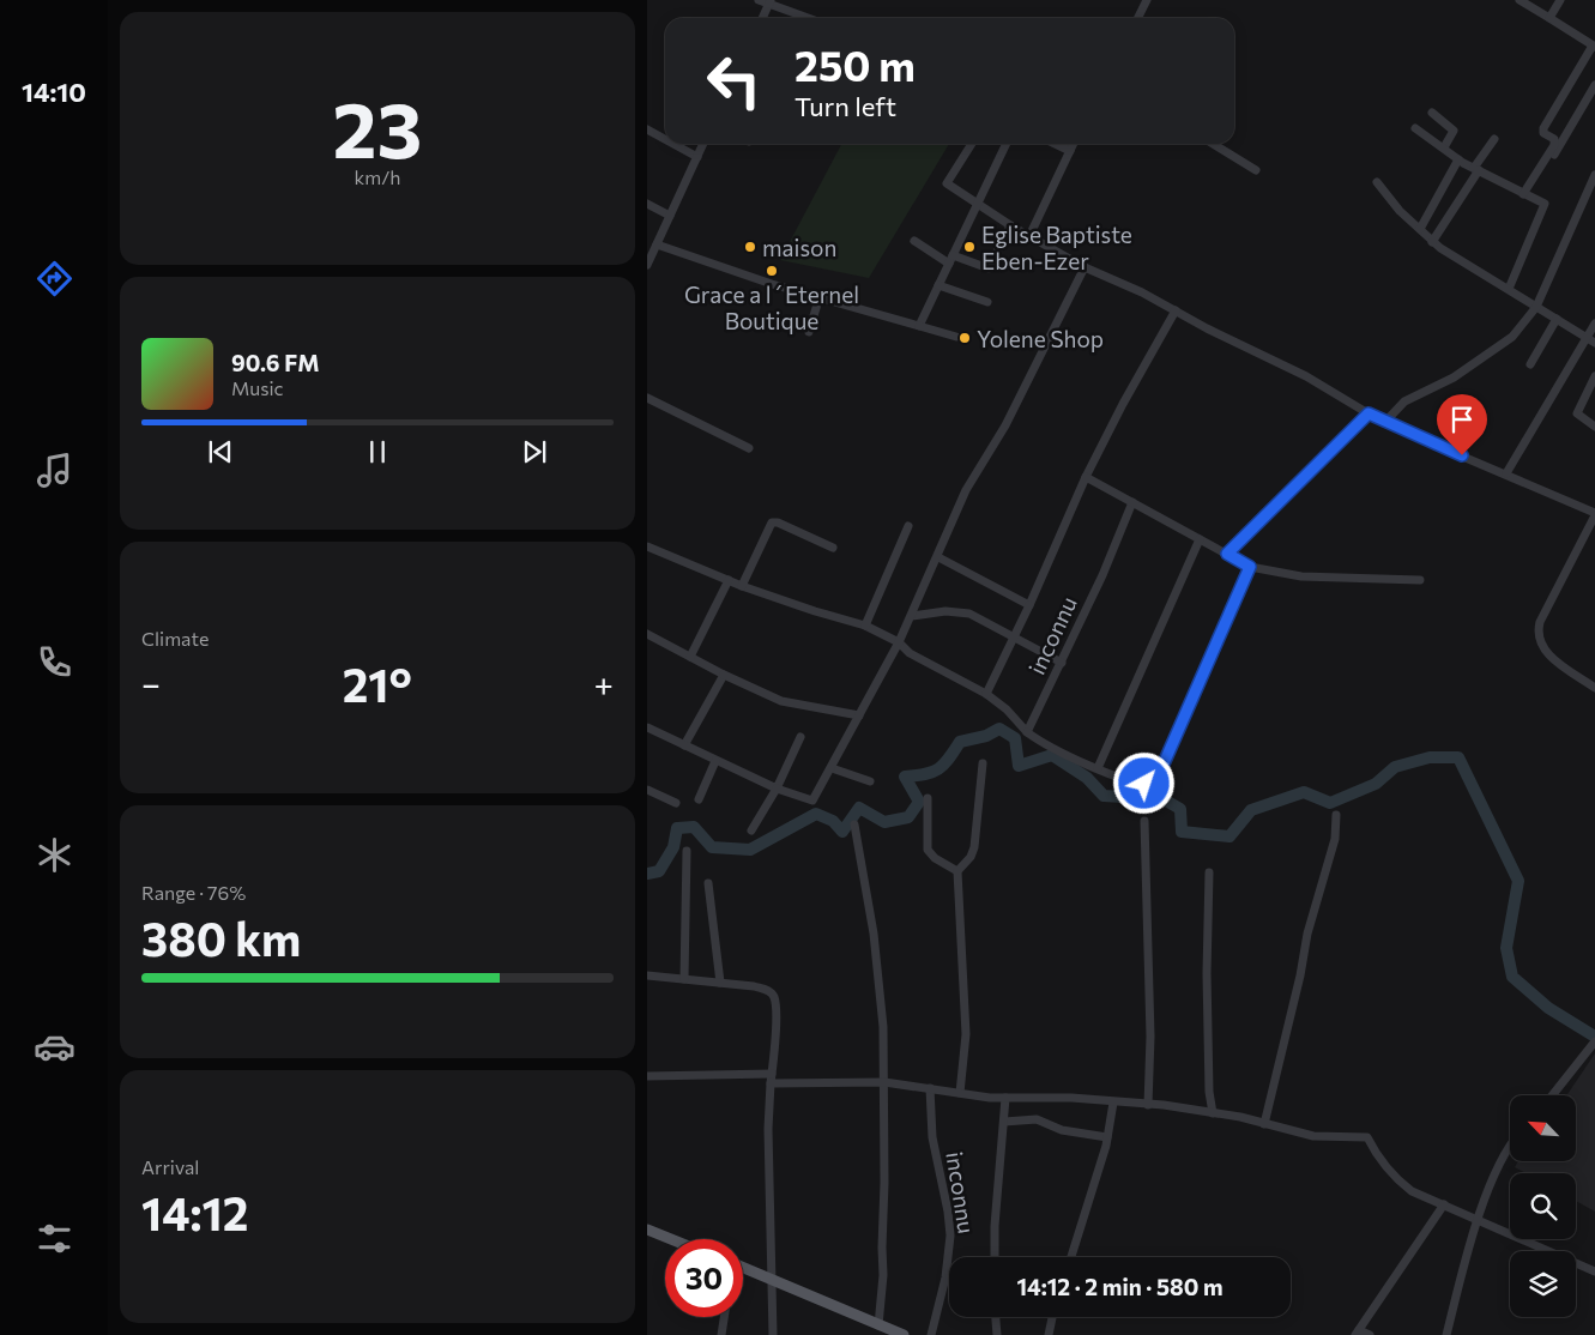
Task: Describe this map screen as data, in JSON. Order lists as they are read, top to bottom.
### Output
{
  "streets": {
    "street": ["inconnu"]
  },
  "places": [
    "maison",
    "Eglise Baptiste Eben-Ezer",
    "Grace a l´Eternel Boutique",
    "Yolene Shop"
  ],
  "north": "top left",
  "page": {
    "tabs": "14:10",
    "tile": [
      ["23", "km/h"],
      "Climate",
      ["Range · 76%", "380 km"],
      ["Arrival", "14:12"]
    ],
    "turn": ["250 m", "Turn left"],
    "song": ["90.6 FM", "Music"],
    "heat": ["−", "21°", "+"],
    "limit": "30",
    "trip": "14:12 · 2 min · 580 m"
  }
}
